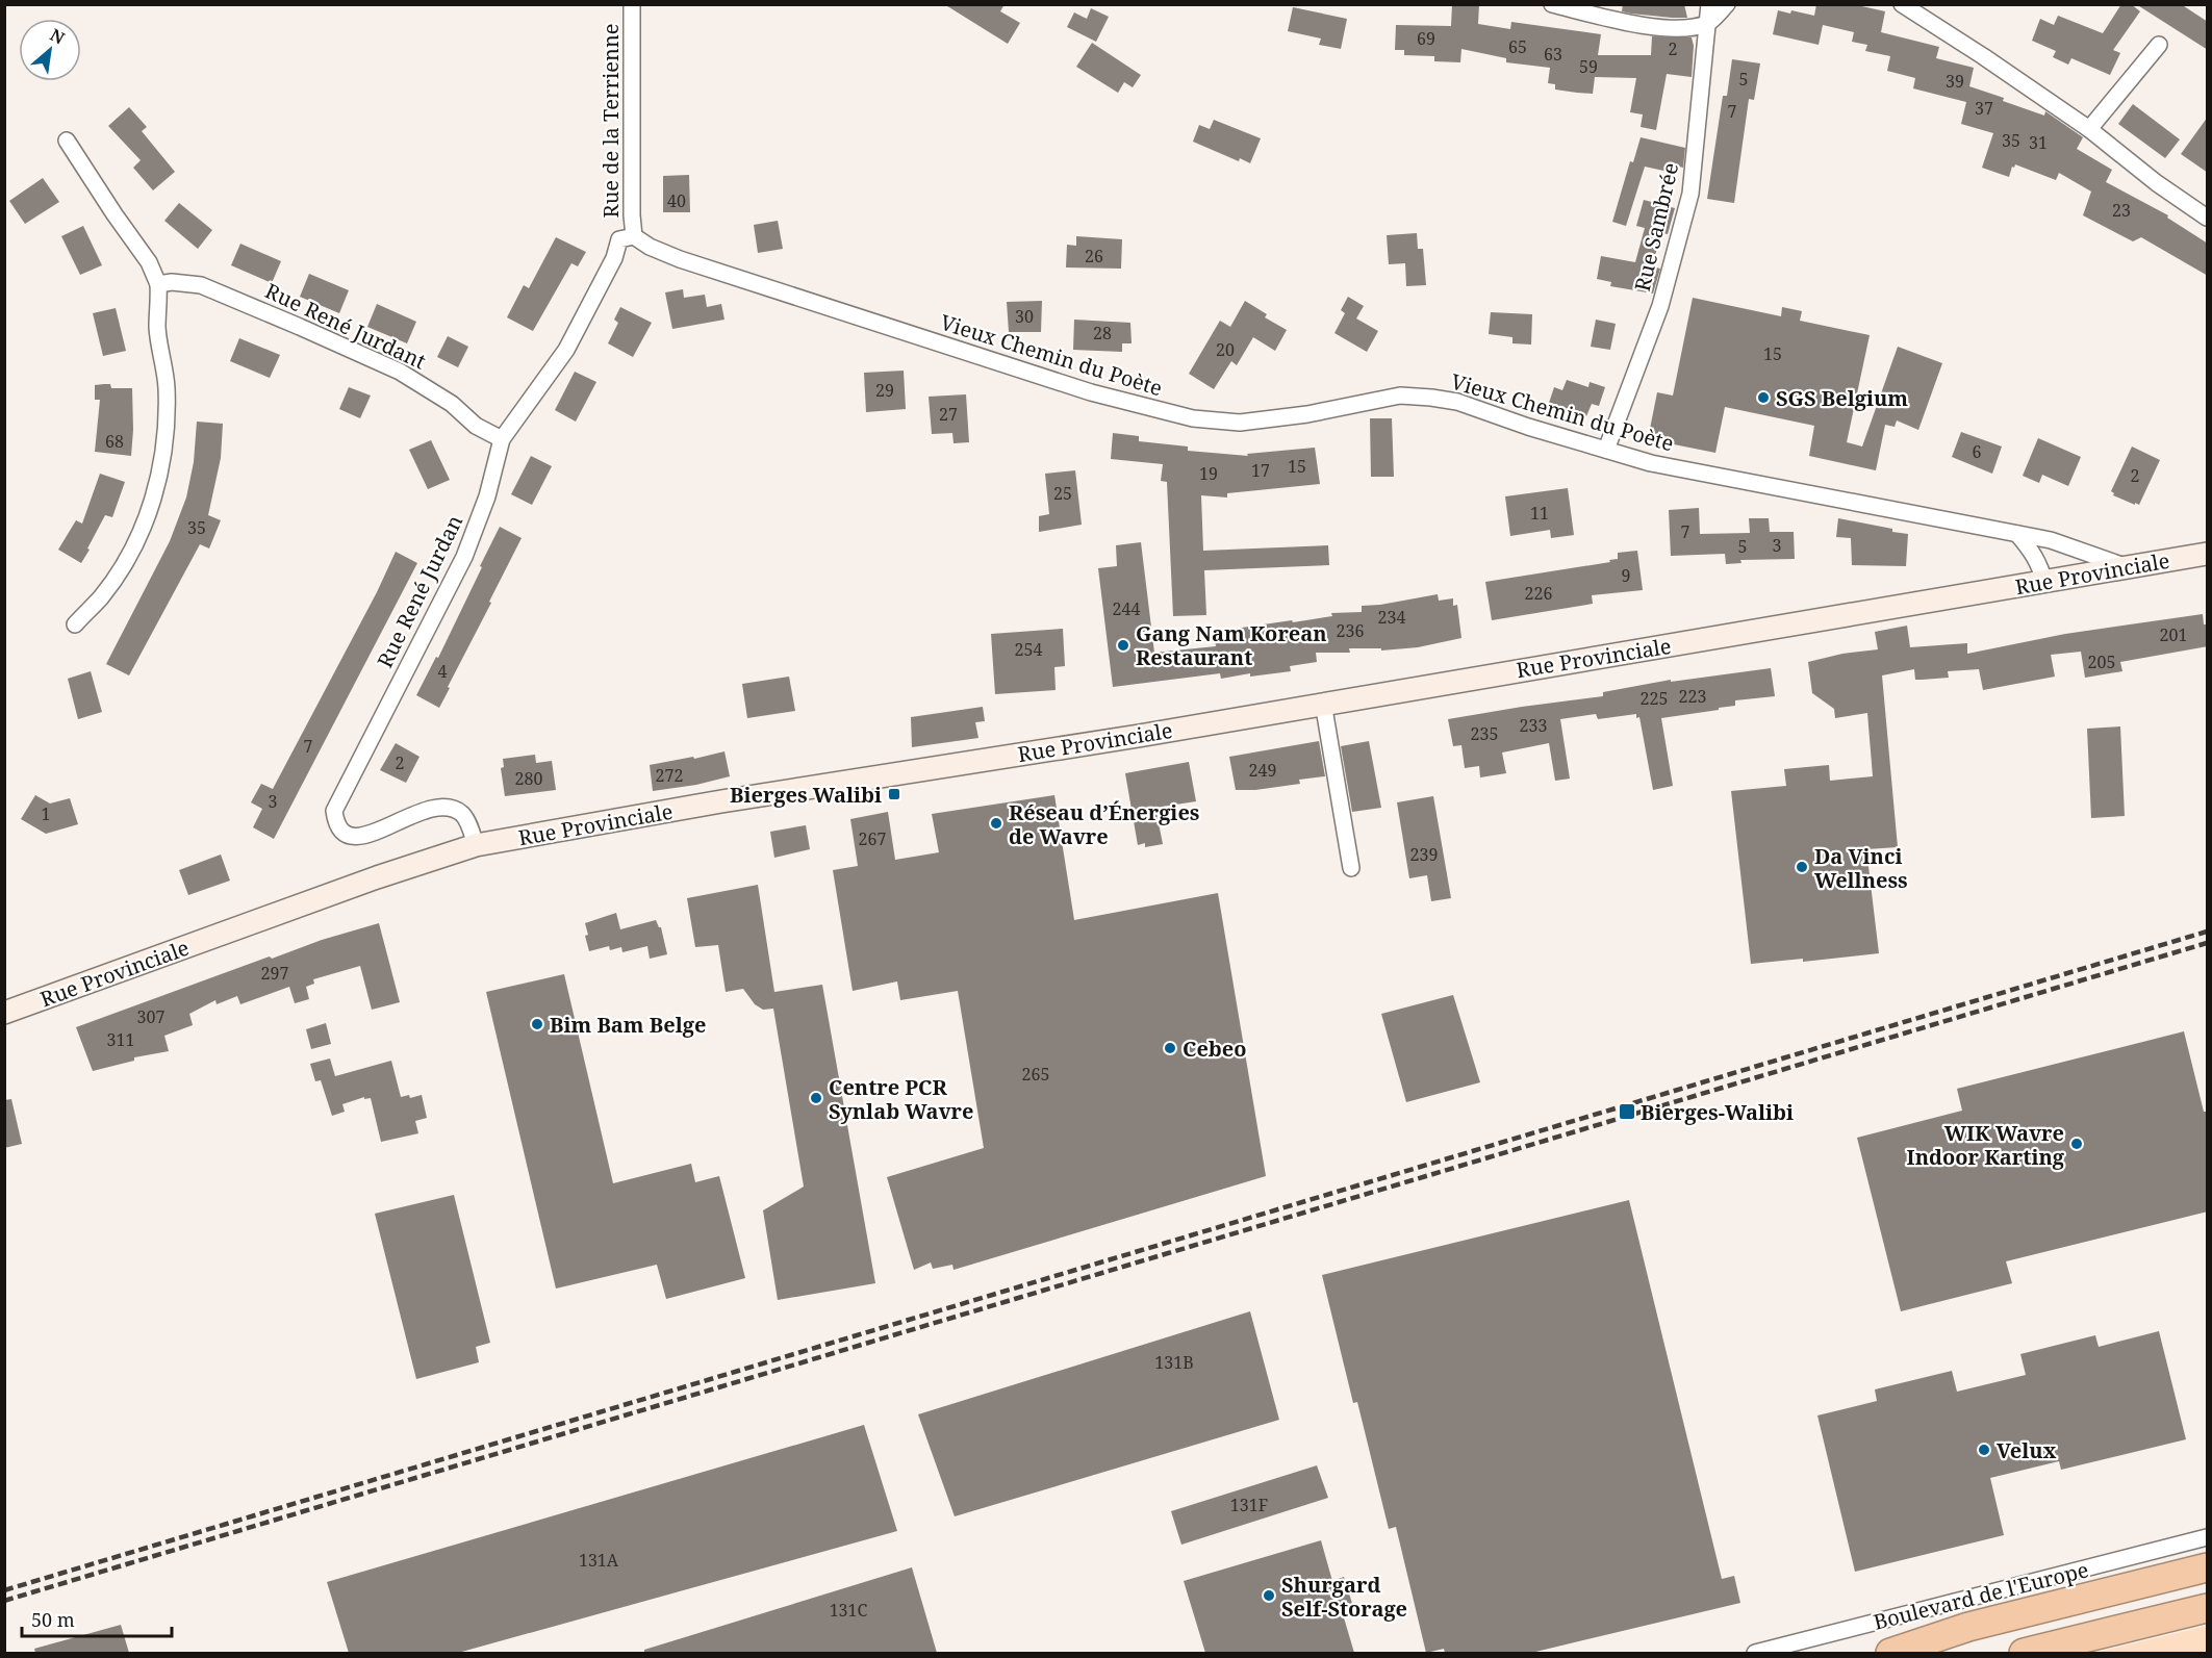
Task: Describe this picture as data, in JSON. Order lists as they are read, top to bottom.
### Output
{
  "streets": {
    "highway": ["Boulevard de l'Europe"],
    "main road": ["Rue Provinciale"],
    "street": [
      "Rue de la Terrienne",
      "Rue Sambrée",
      "Rue René Jurdant",
      "Vieux Chemin du Poète",
      "Rue René Jurdan"
    ]
  },
  "crossings": [
    ["Rue de la Terrienne", "Vieux Chemin du Poète"],
    ["Rue de la Terrienne", "Rue René Jurdan"],
    ["Rue Sambrée", "Vieux Chemin du Poète"],
    ["Rue René Jurdant", "Rue René Jurdan"],
    ["Vieux Chemin du Poète", "Rue René Jurdan"],
    ["Rue Provinciale", "Rue René Jurdan"]
  ],
  "places": {
    "other": [
      "SGS Belgium",
      "Gang Nam Korean Restaurant",
      "Réseau d’Énergies de Wavre",
      "Da Vinci Wellness",
      "Bim Bam Belge",
      "Cebeo",
      "Centre PCR Synlab Wavre",
      "WIK Wavre Indoor Karting",
      "Velux",
      "Shurgard Self-Storage"
    ],
    "transit": ["Bierges Walibi", "Bierges-Walibi"]
  },
  "house_numbers": [
    "69",
    "65",
    "2",
    "63",
    "59",
    "5",
    "39",
    "37",
    "7",
    "35",
    "31",
    "40",
    "23",
    "26",
    "30",
    "28",
    "20",
    "15",
    "29",
    "27",
    "68",
    "6",
    "15",
    "17",
    "19",
    "2",
    "25",
    "11",
    "35",
    "7",
    "3",
    "5",
    "9",
    "226",
    "244",
    "234",
    "236",
    "201",
    "254",
    "205",
    "4",
    "223",
    "225",
    "233",
    "235",
    "7",
    "2",
    "249",
    "272",
    "280",
    "3",
    "1",
    "267",
    "239",
    "297",
    "307",
    "311",
    "265",
    "131B",
    "131F",
    "131A",
    "131C"
  ],
  "scale_bar": "50 m",
  "north": "top right"
}
